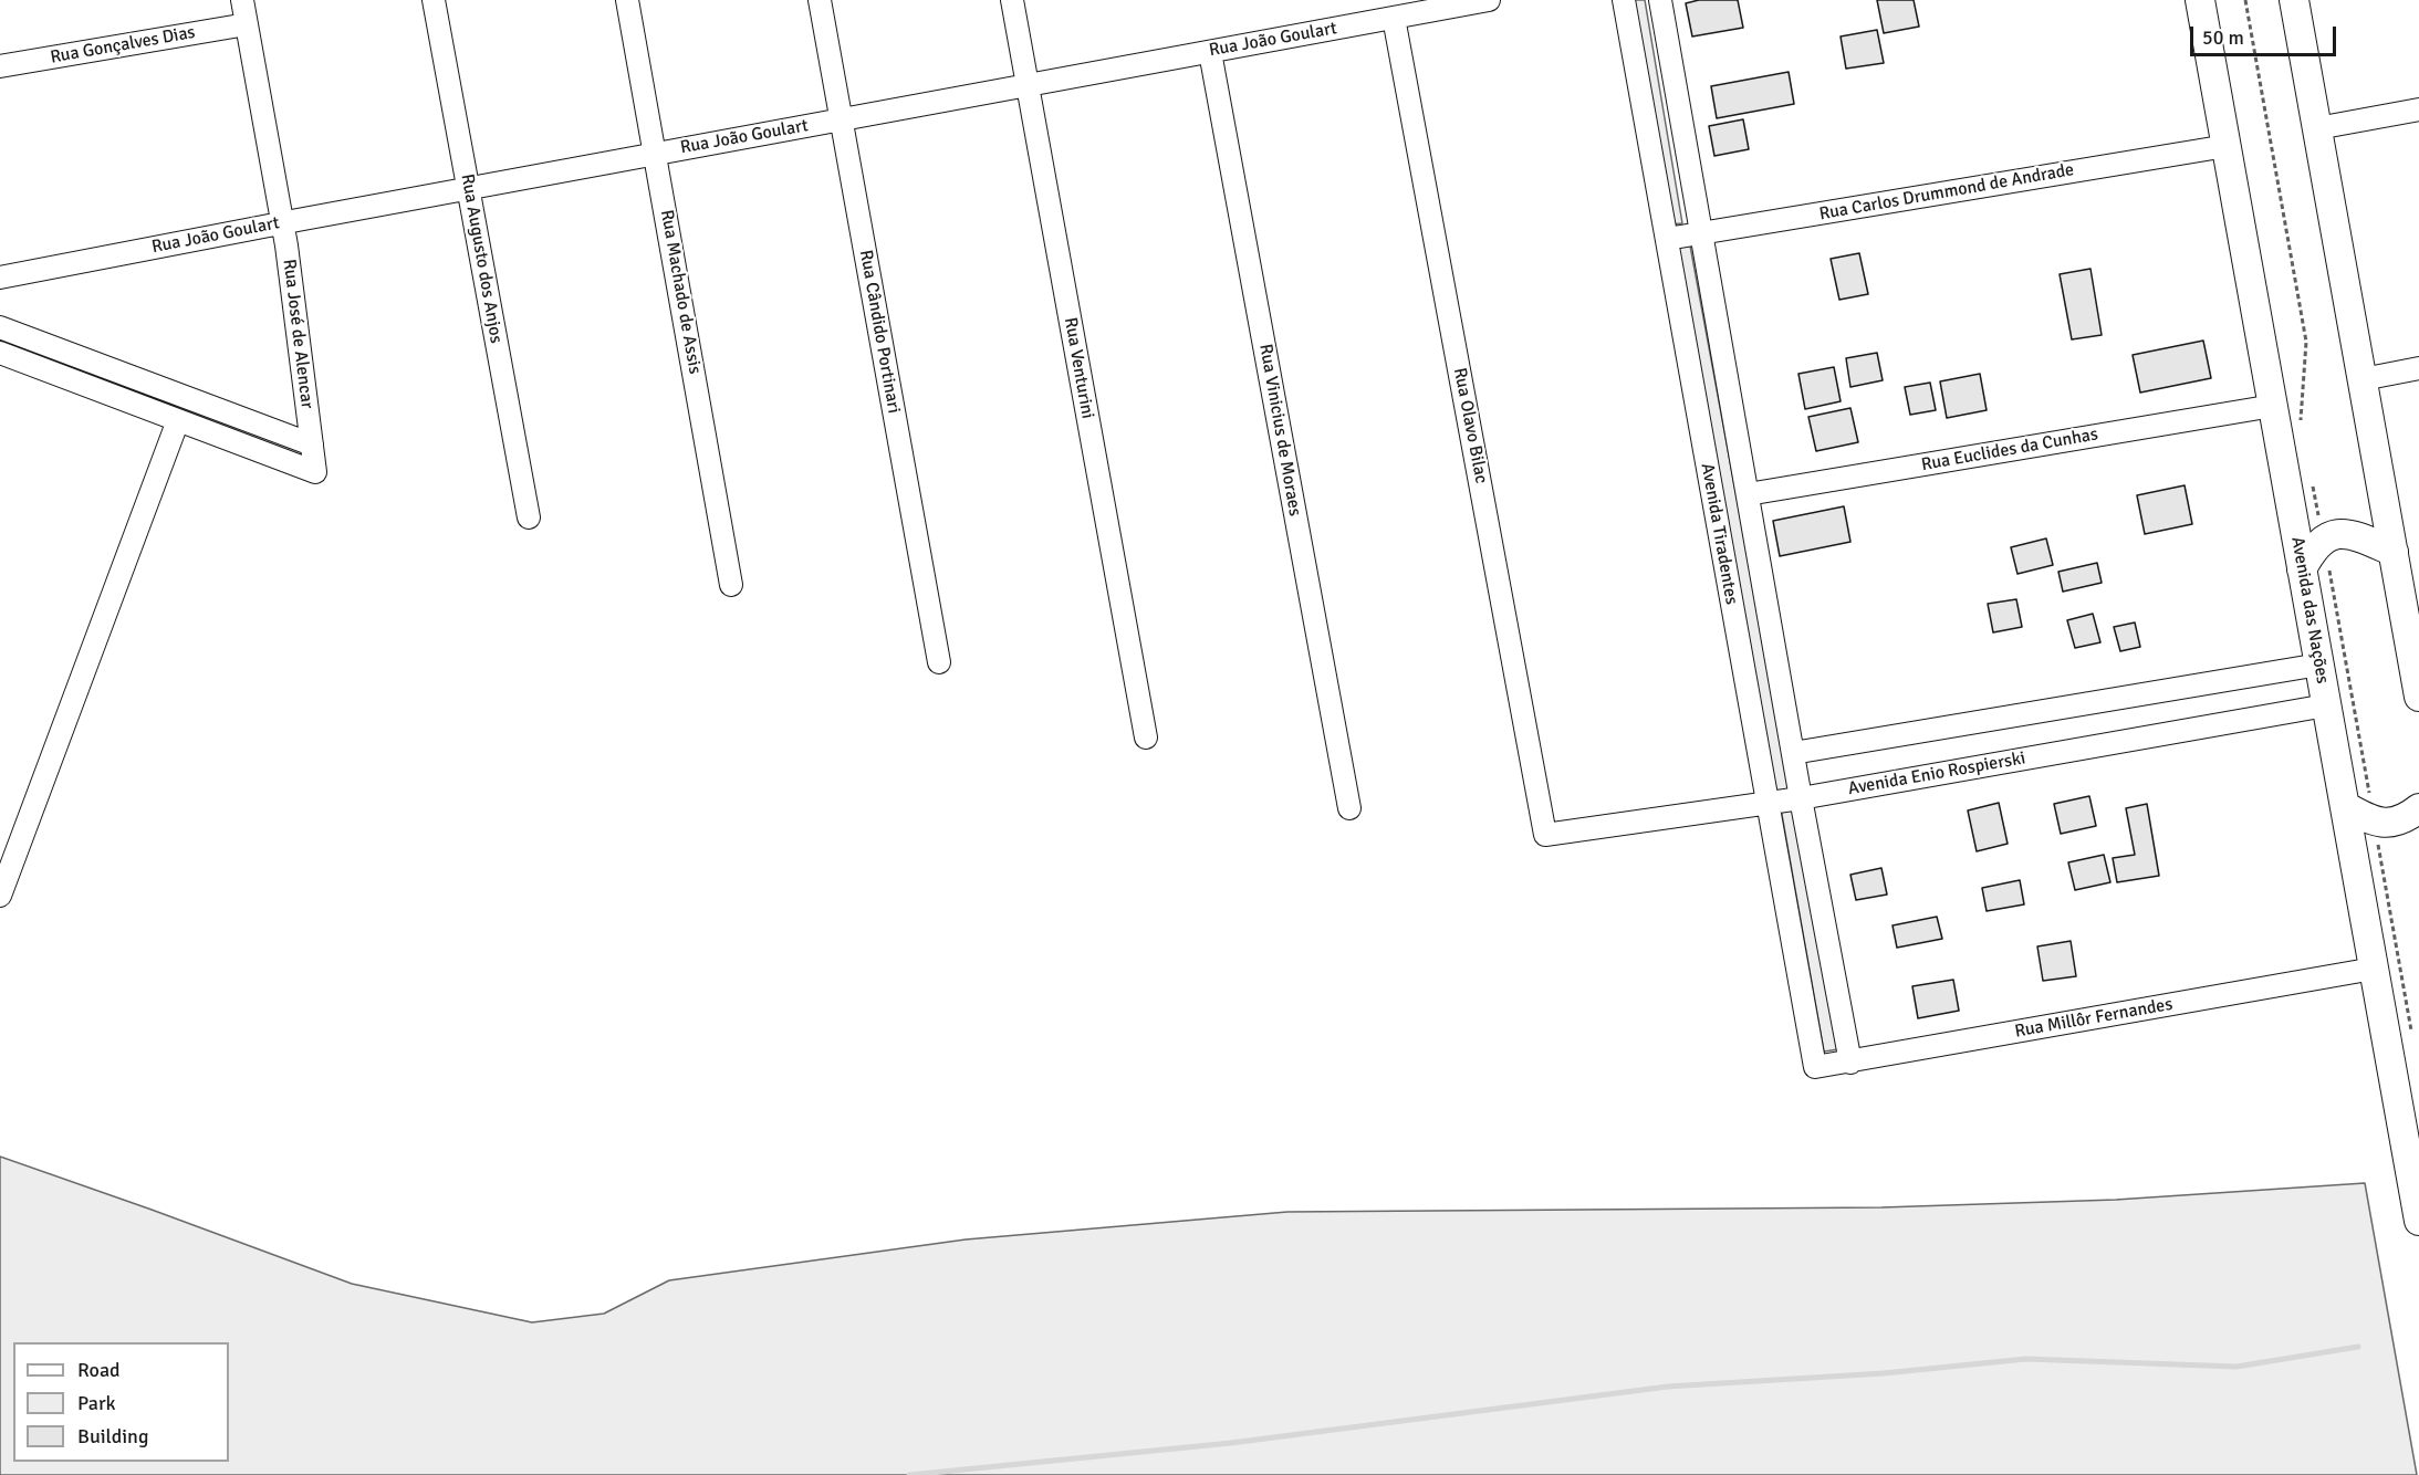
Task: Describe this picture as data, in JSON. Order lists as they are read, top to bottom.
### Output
{
  "streets": {
    "main road": ["Avenida das Nações"],
    "street": [
      "Rua João Goulart",
      "Rua Gonçalves Dias",
      "Rua Carlos Drummond de Andrade",
      "Rua Augusto dos Anjos",
      "Rua Machado de Assis",
      "Rua Cândido Portinari",
      "Rua José de Alencar",
      "Rua Venturini",
      "Rua Olavo Bilac",
      "Rua Vinicius de Moraes",
      "Rua Euclides da Cunhas",
      "Avenida Tiradentes",
      "Avenida Enio Rospierski",
      "Rua Millôr Fernandes"
    ]
  },
  "crossings": [
    ["Rua João Goulart", "Rua Augusto dos Anjos"],
    ["Rua João Goulart", "Rua Machado de Assis"],
    ["Rua João Goulart", "Rua Cândido Portinari"],
    ["Rua João Goulart", "Rua José de Alencar"],
    ["Rua João Goulart", "Rua Venturini"],
    ["Rua João Goulart", "Rua Olavo Bilac"],
    ["Rua João Goulart", "Rua Vinicius de Moraes"],
    ["Rua Gonçalves Dias", "Rua José de Alencar"],
    ["Rua Carlos Drummond de Andrade", "Avenida Tiradentes"],
    ["Rua Carlos Drummond de Andrade", "Avenida das Nações"],
    ["Rua Olavo Bilac", "Avenida Enio Rospierski"],
    ["Rua Euclides da Cunhas", "Avenida Tiradentes"],
    ["Rua Euclides da Cunhas", "Avenida das Nações"],
    ["Avenida Tiradentes", "Avenida Enio Rospierski"],
    ["Avenida Tiradentes", "Rua Millôr Fernandes"],
    ["Avenida das Nações", "Avenida Enio Rospierski"],
    ["Avenida das Nações", "Rua Millôr Fernandes"]
  ],
  "legend": ["Road", "Park", "Building"],
  "scale_bar": "50 m"
}
